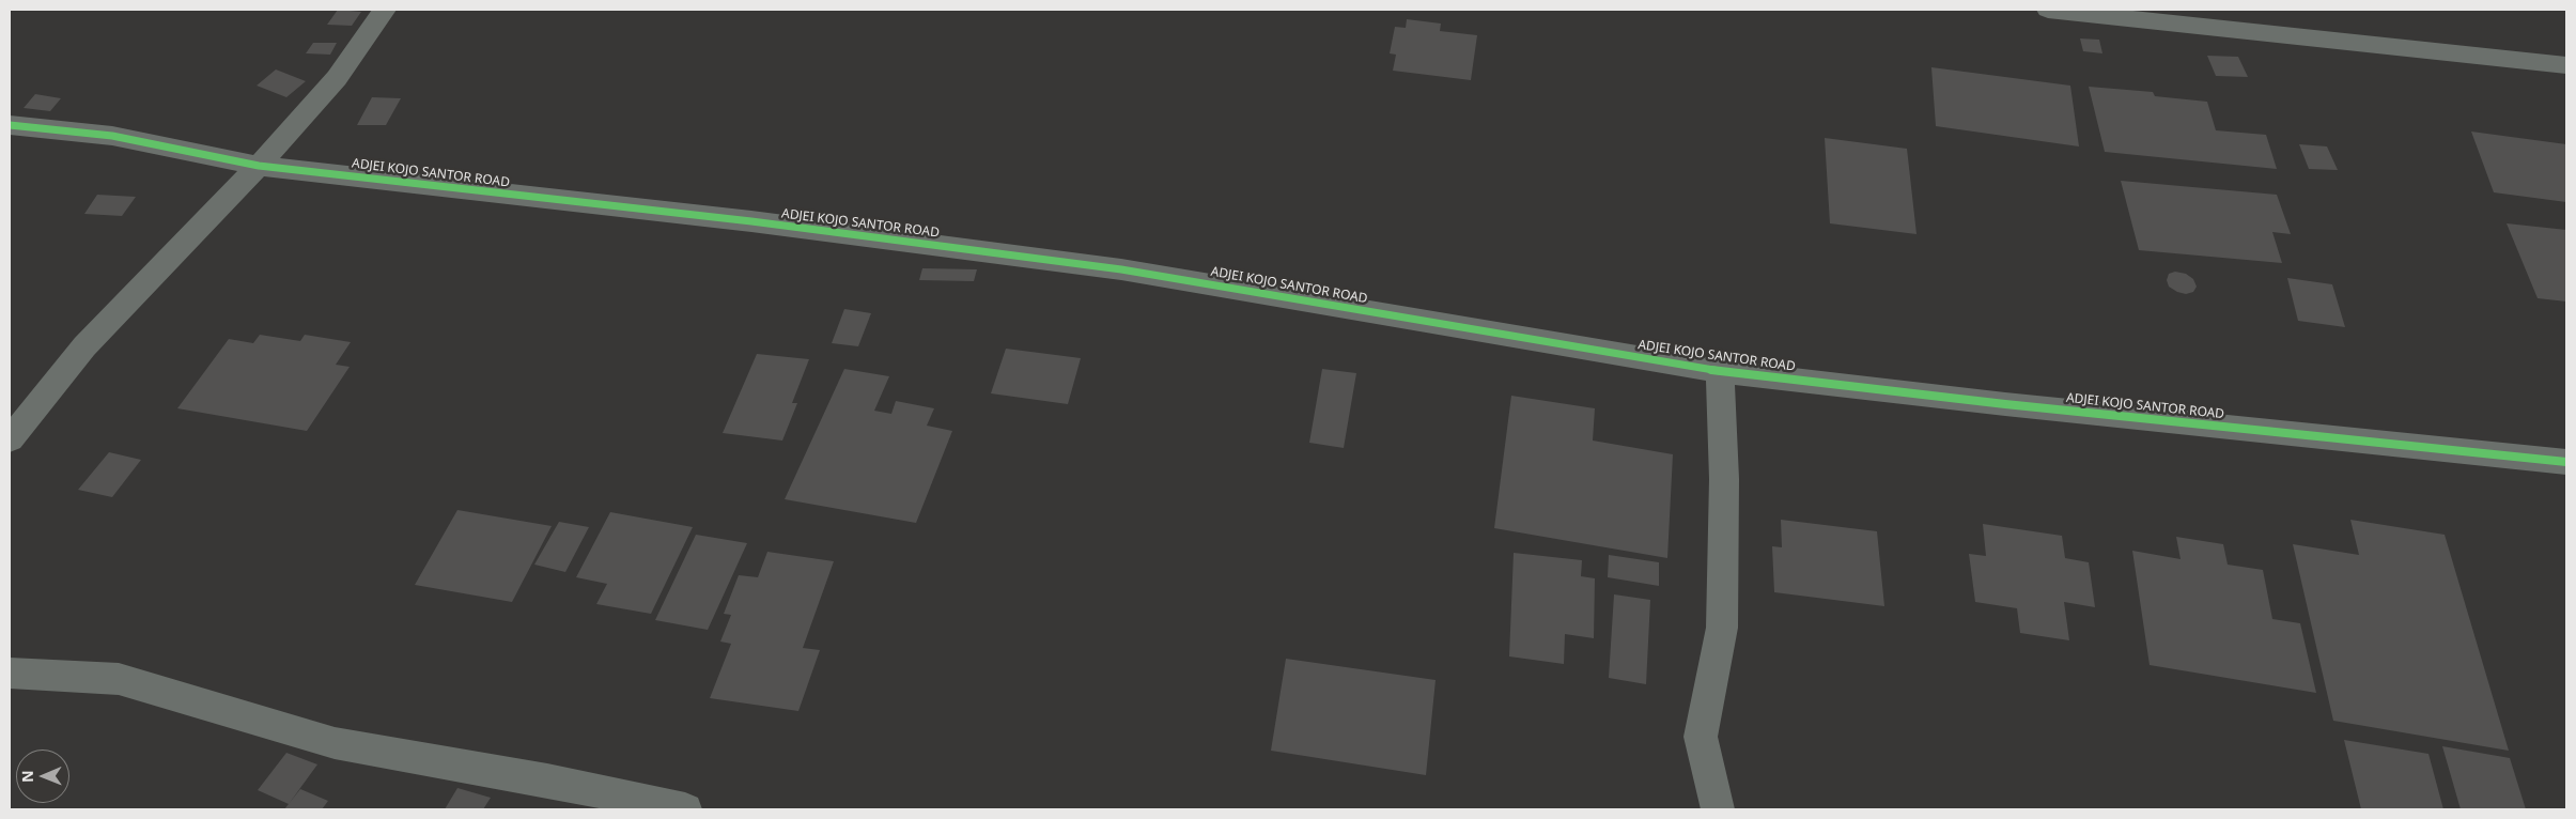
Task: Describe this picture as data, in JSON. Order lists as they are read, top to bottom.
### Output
{
  "streets": {
    "street": ["ADJEI KOJO SANTOR ROAD"]
  },
  "north": "left"
}
